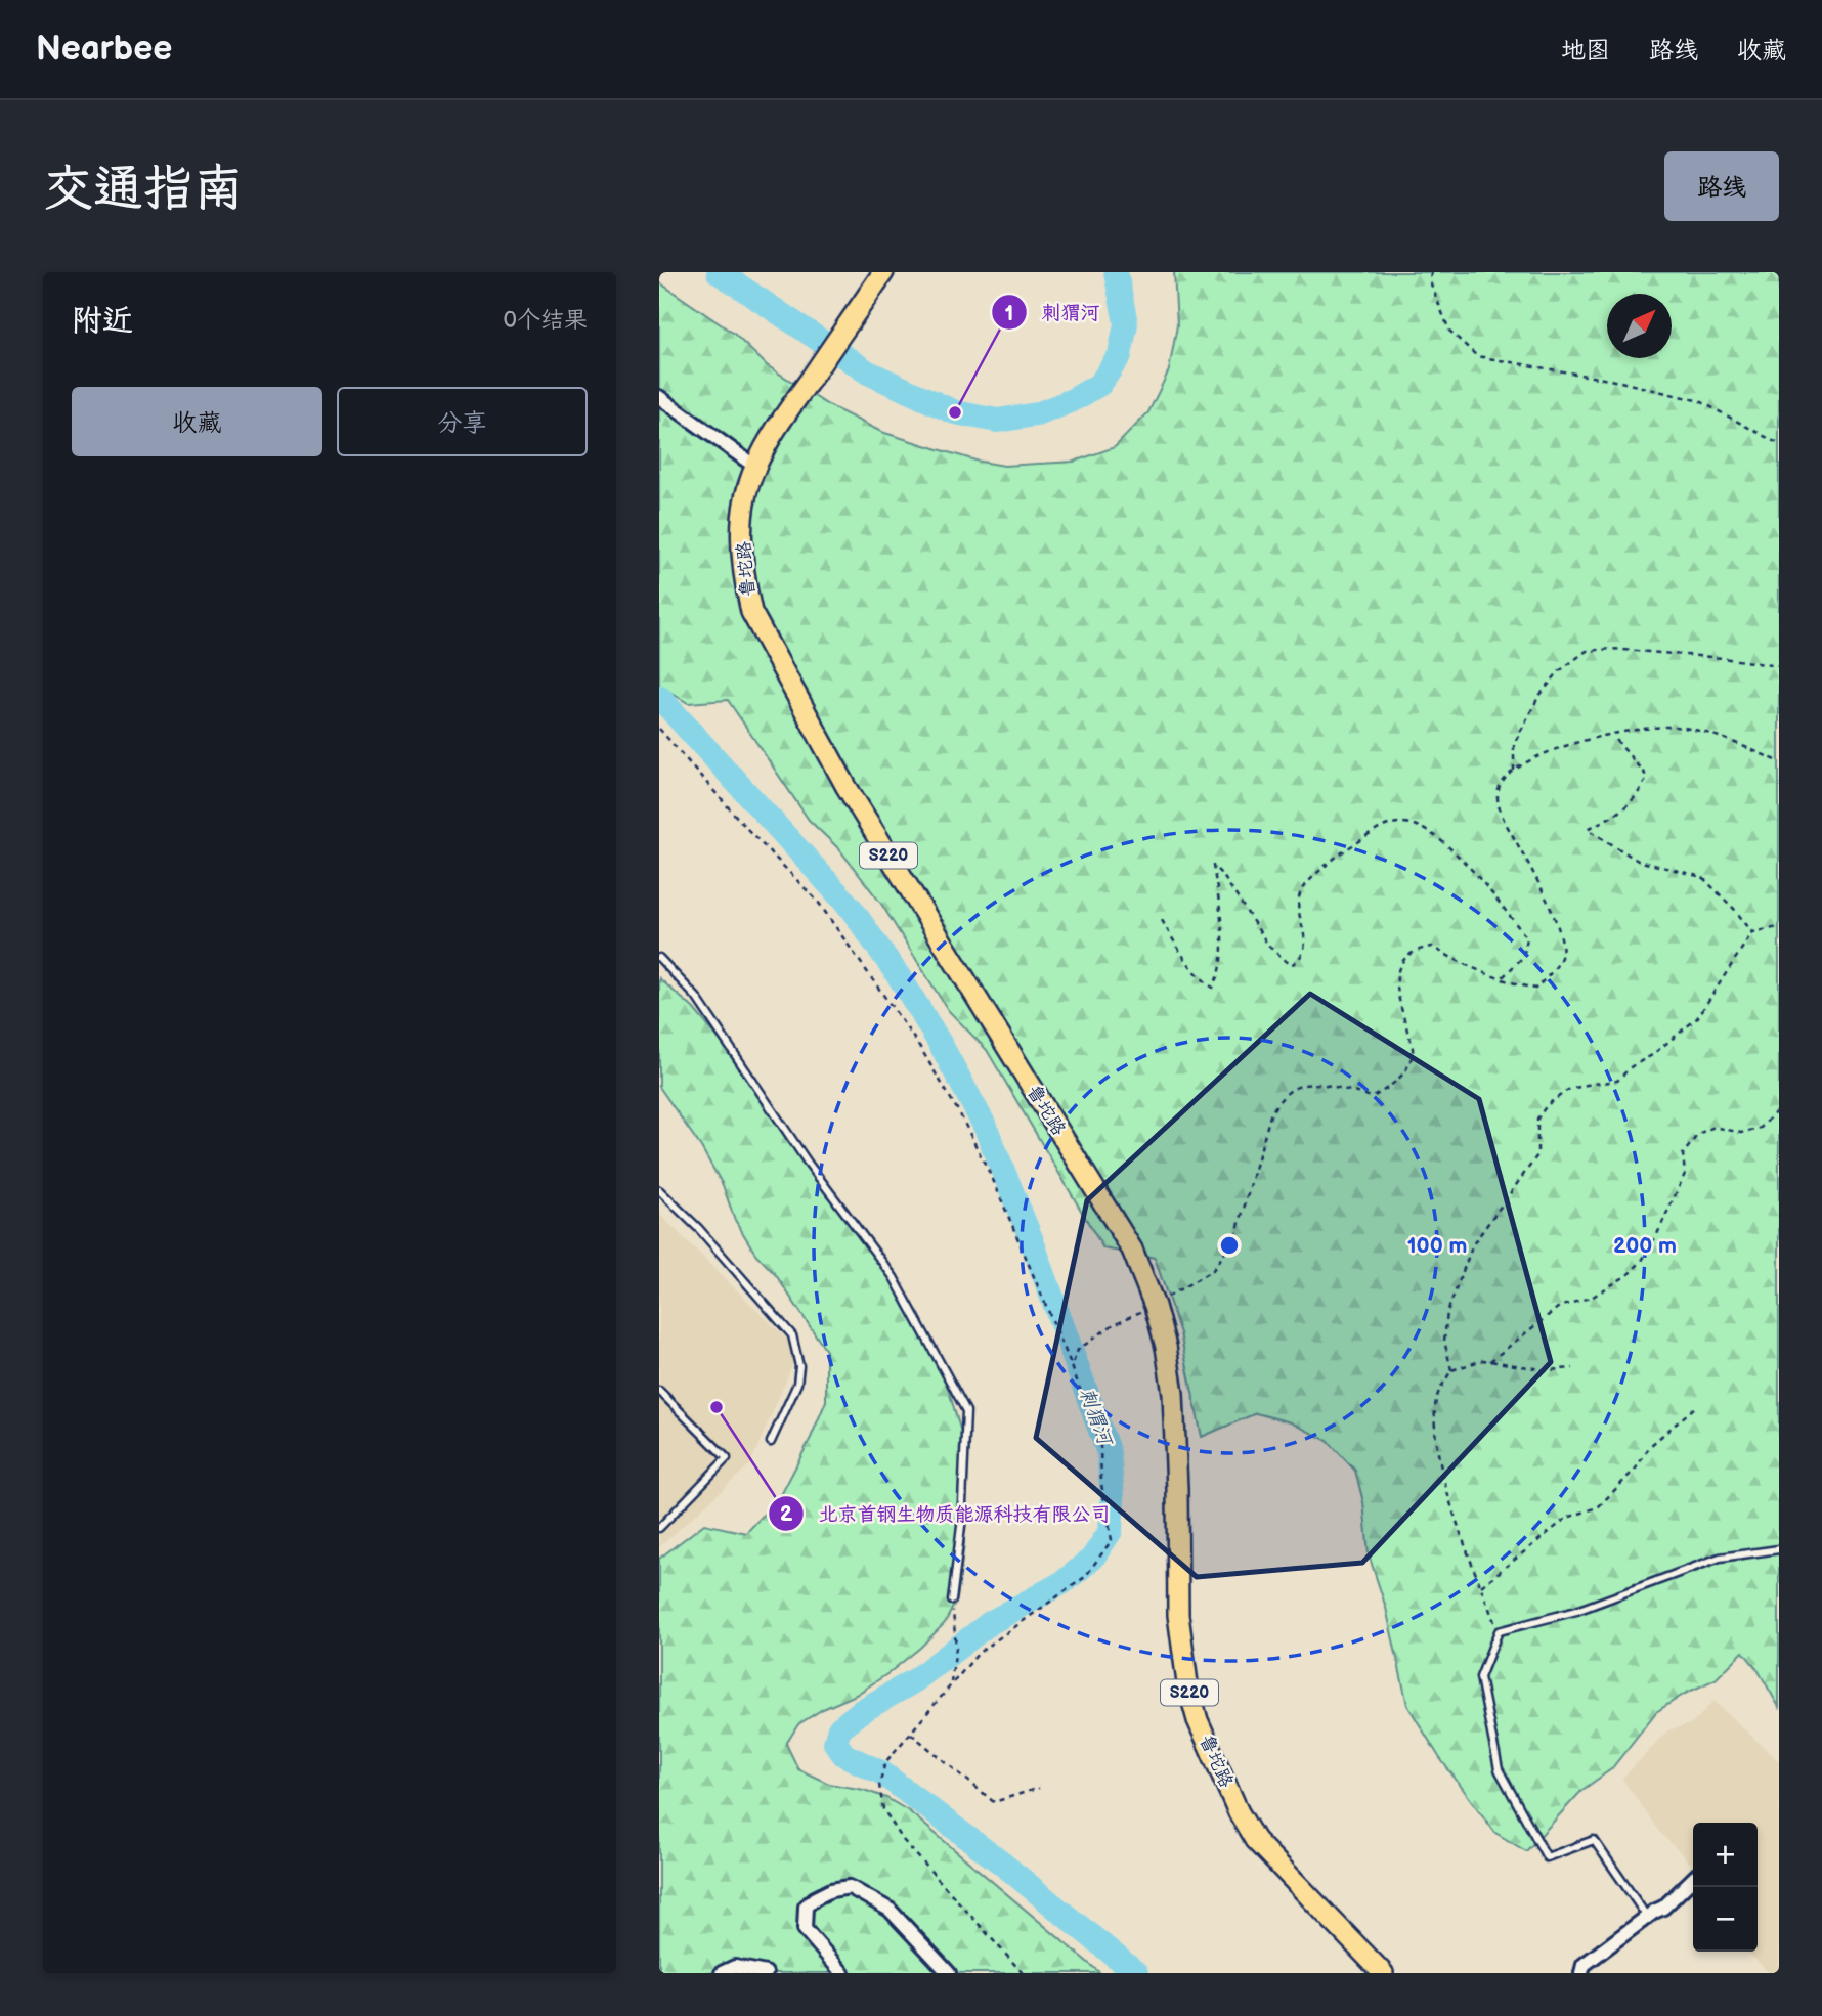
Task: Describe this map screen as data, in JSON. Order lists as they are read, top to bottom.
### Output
{
  "streets": {
    "main road": ["鲁坨路", "S220"]
  },
  "water": ["刺猬河"],
  "places": ["刺猬河", "北京首钢生物质能源科技有限公司"],
  "north": "top right",
  "page": {
    "header": "Nearbee",
    "nav": ["地图", "路线", "收藏"],
    "buttons": [
      "路线",
      ["收藏", "分享"]
    ],
    "title": "交通指南",
    "heading": ["附近", "0个结果"],
    "map_buttons": ["+", "−"]
  },
  "rings": ["100 m", "200 m"]
}
